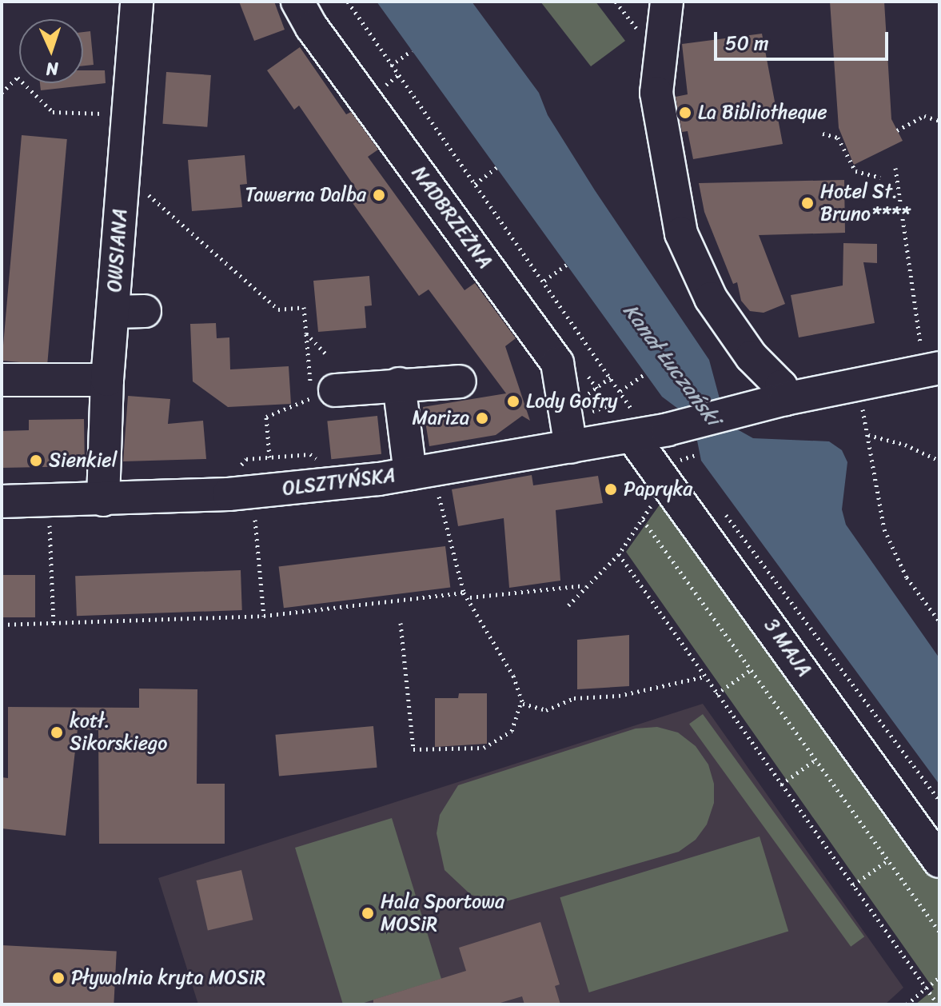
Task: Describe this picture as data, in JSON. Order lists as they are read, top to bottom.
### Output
{
  "streets": {
    "street": [
      "NADBRZEŻNA",
      "OWSIANA",
      "OLSZTYŃSKA",
      "3 MAJA"
    ]
  },
  "crossings": [
    ["NADBRZEŻNA", "OLSZTYŃSKA"],
    ["OWSIANA", "OLSZTYŃSKA"],
    ["OLSZTYŃSKA", "3 MAJA"]
  ],
  "water": ["Kanał Łuczański"],
  "places": [
    "La Bibliotheque",
    "Tawerna Dalba",
    "Hotel St. Bruno****",
    "Lody Gofry",
    "Mariza",
    "Sienkiel",
    "Papryka",
    "kotł. Sikorskiego",
    "Hala Sportowa MOSiR",
    "Pływalnia kryta MOSiR"
  ],
  "scale_bar": "50 m",
  "north": "bottom"
}
